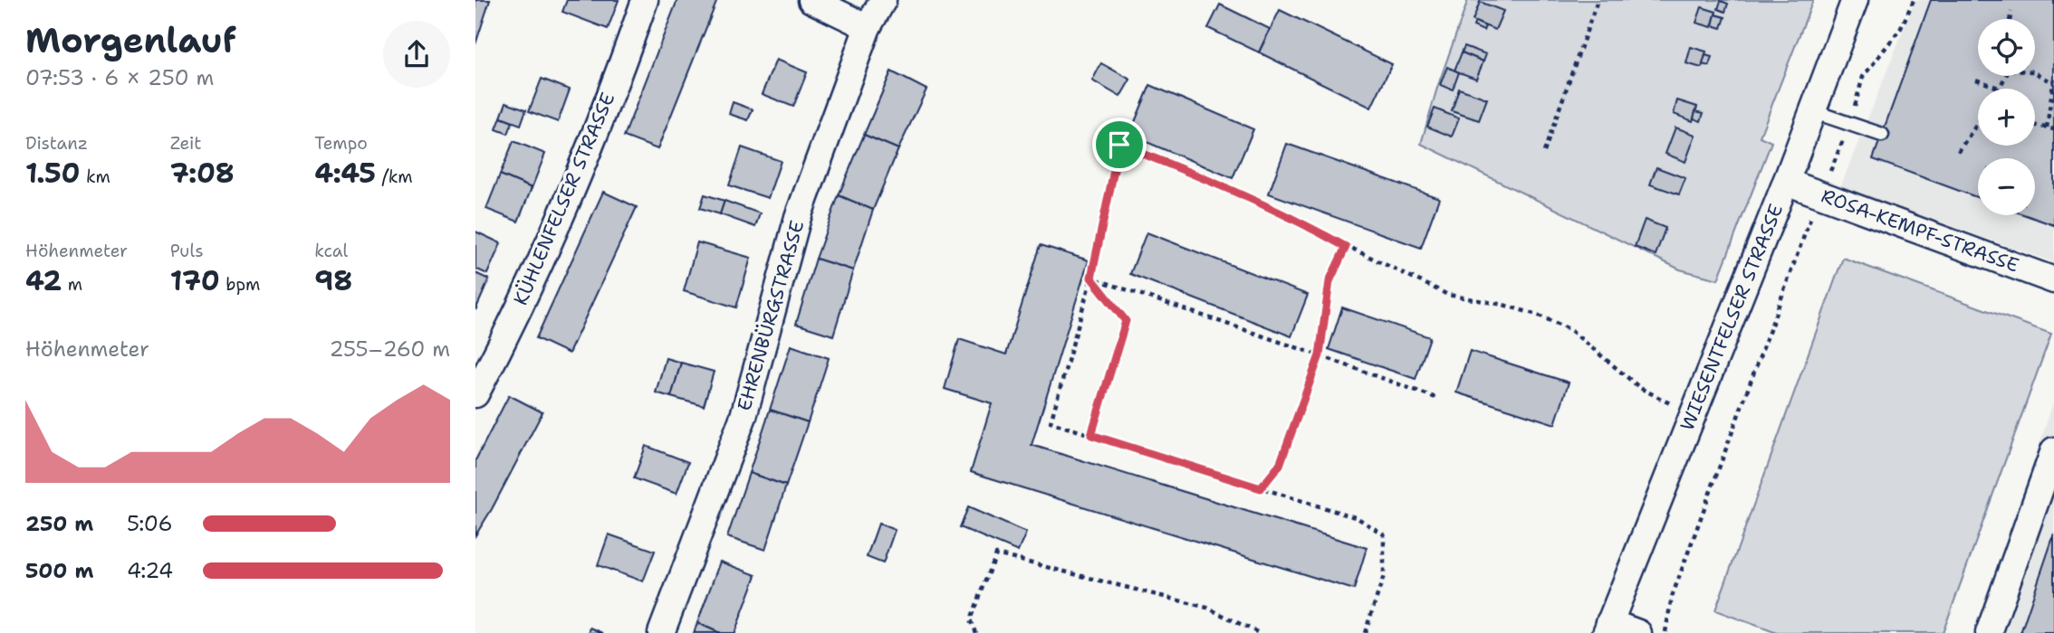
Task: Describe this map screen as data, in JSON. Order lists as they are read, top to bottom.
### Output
{
  "streets": {
    "street": [
      "KÜHLENFELSER STRASSE",
      "ROSA-KEMPF-STRASSE",
      "EHRENBÜRGSTRASSE",
      "WIESENTFELSER STRASSE"
    ]
  },
  "crossings": [
    ["ROSA-KEMPF-STRASSE", "WIESENTFELSER STRASSE"]
  ],
  "page": {
    "heading": ["Morgenlauf", "07:53 · 6 × 250 m"],
    "map_buttons": ["+", "−"],
    "stats": [
      ["Distanz", "1.50 km"],
      ["Zeit", "7:08"],
      ["Tempo", "4:45 /km"],
      ["Höhenmeter", "42 m"],
      ["Puls", "170 bpm"],
      ["kcal", "98"]
    ],
    "chart": ["Höhenmeter", "255–260 m"],
    "list": [
      {
        "name": "250 m",
        "note": "5:06"
      },
      {
        "name": "500 m",
        "note": "4:24"
      }
    ]
  }
}
